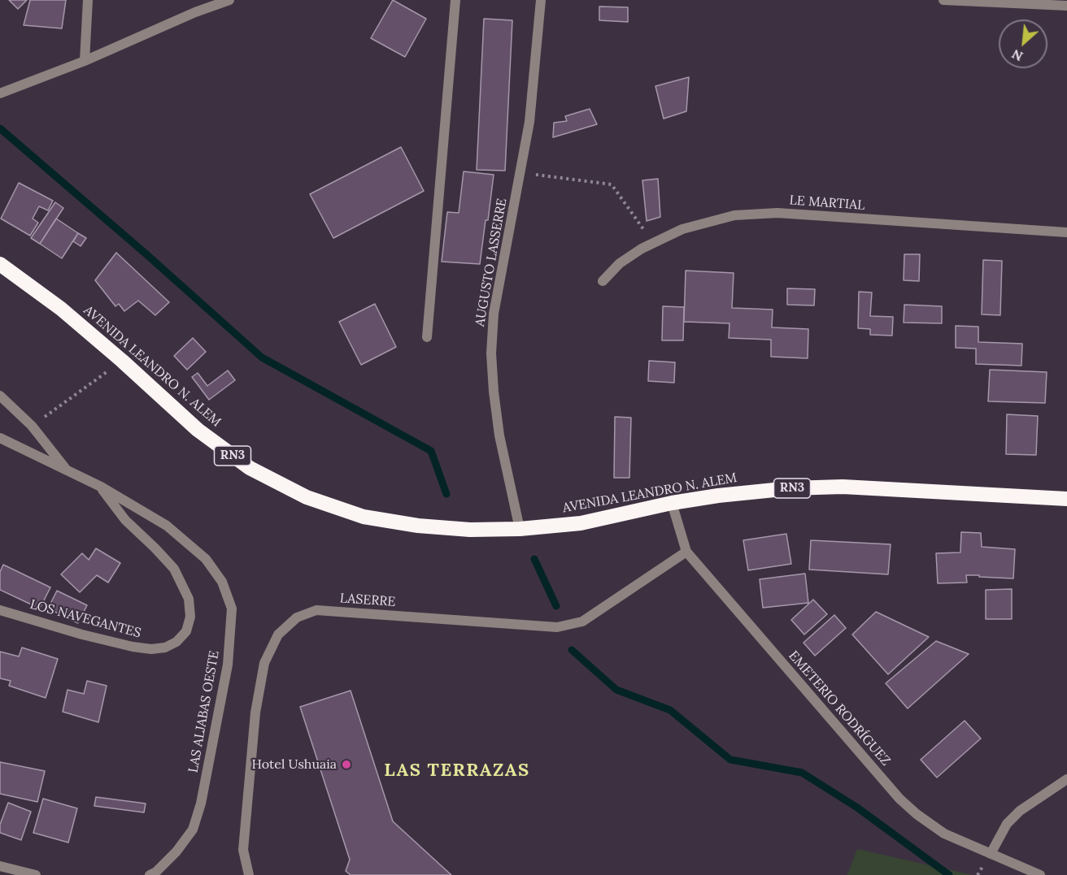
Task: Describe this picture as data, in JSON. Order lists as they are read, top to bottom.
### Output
{
  "streets": {
    "highway": ["AVENIDA LEANDRO N. ALEM", "RN3"],
    "street": [
      "LE MARTIAL",
      "AUGUSTO LASSERRE",
      "LASERRE",
      "LOS NAVEGANTES",
      "EMETERIO RODRÍGUEZ",
      "LAS ALJABAS OESTE"
    ]
  },
  "crossings": [
    ["AUGUSTO LASSERRE", "AVENIDA LEANDRO N. ALEM"],
    ["AVENIDA LEANDRO N. ALEM", "EMETERIO RODRÍGUEZ"],
    ["LASERRE", "EMETERIO RODRÍGUEZ"],
    ["LOS NAVEGANTES", "LAS ALJABAS OESTE"]
  ],
  "districts": ["LAS TERRAZAS"],
  "places": ["Hotel Ushuaia"],
  "north": "bottom left"
}
